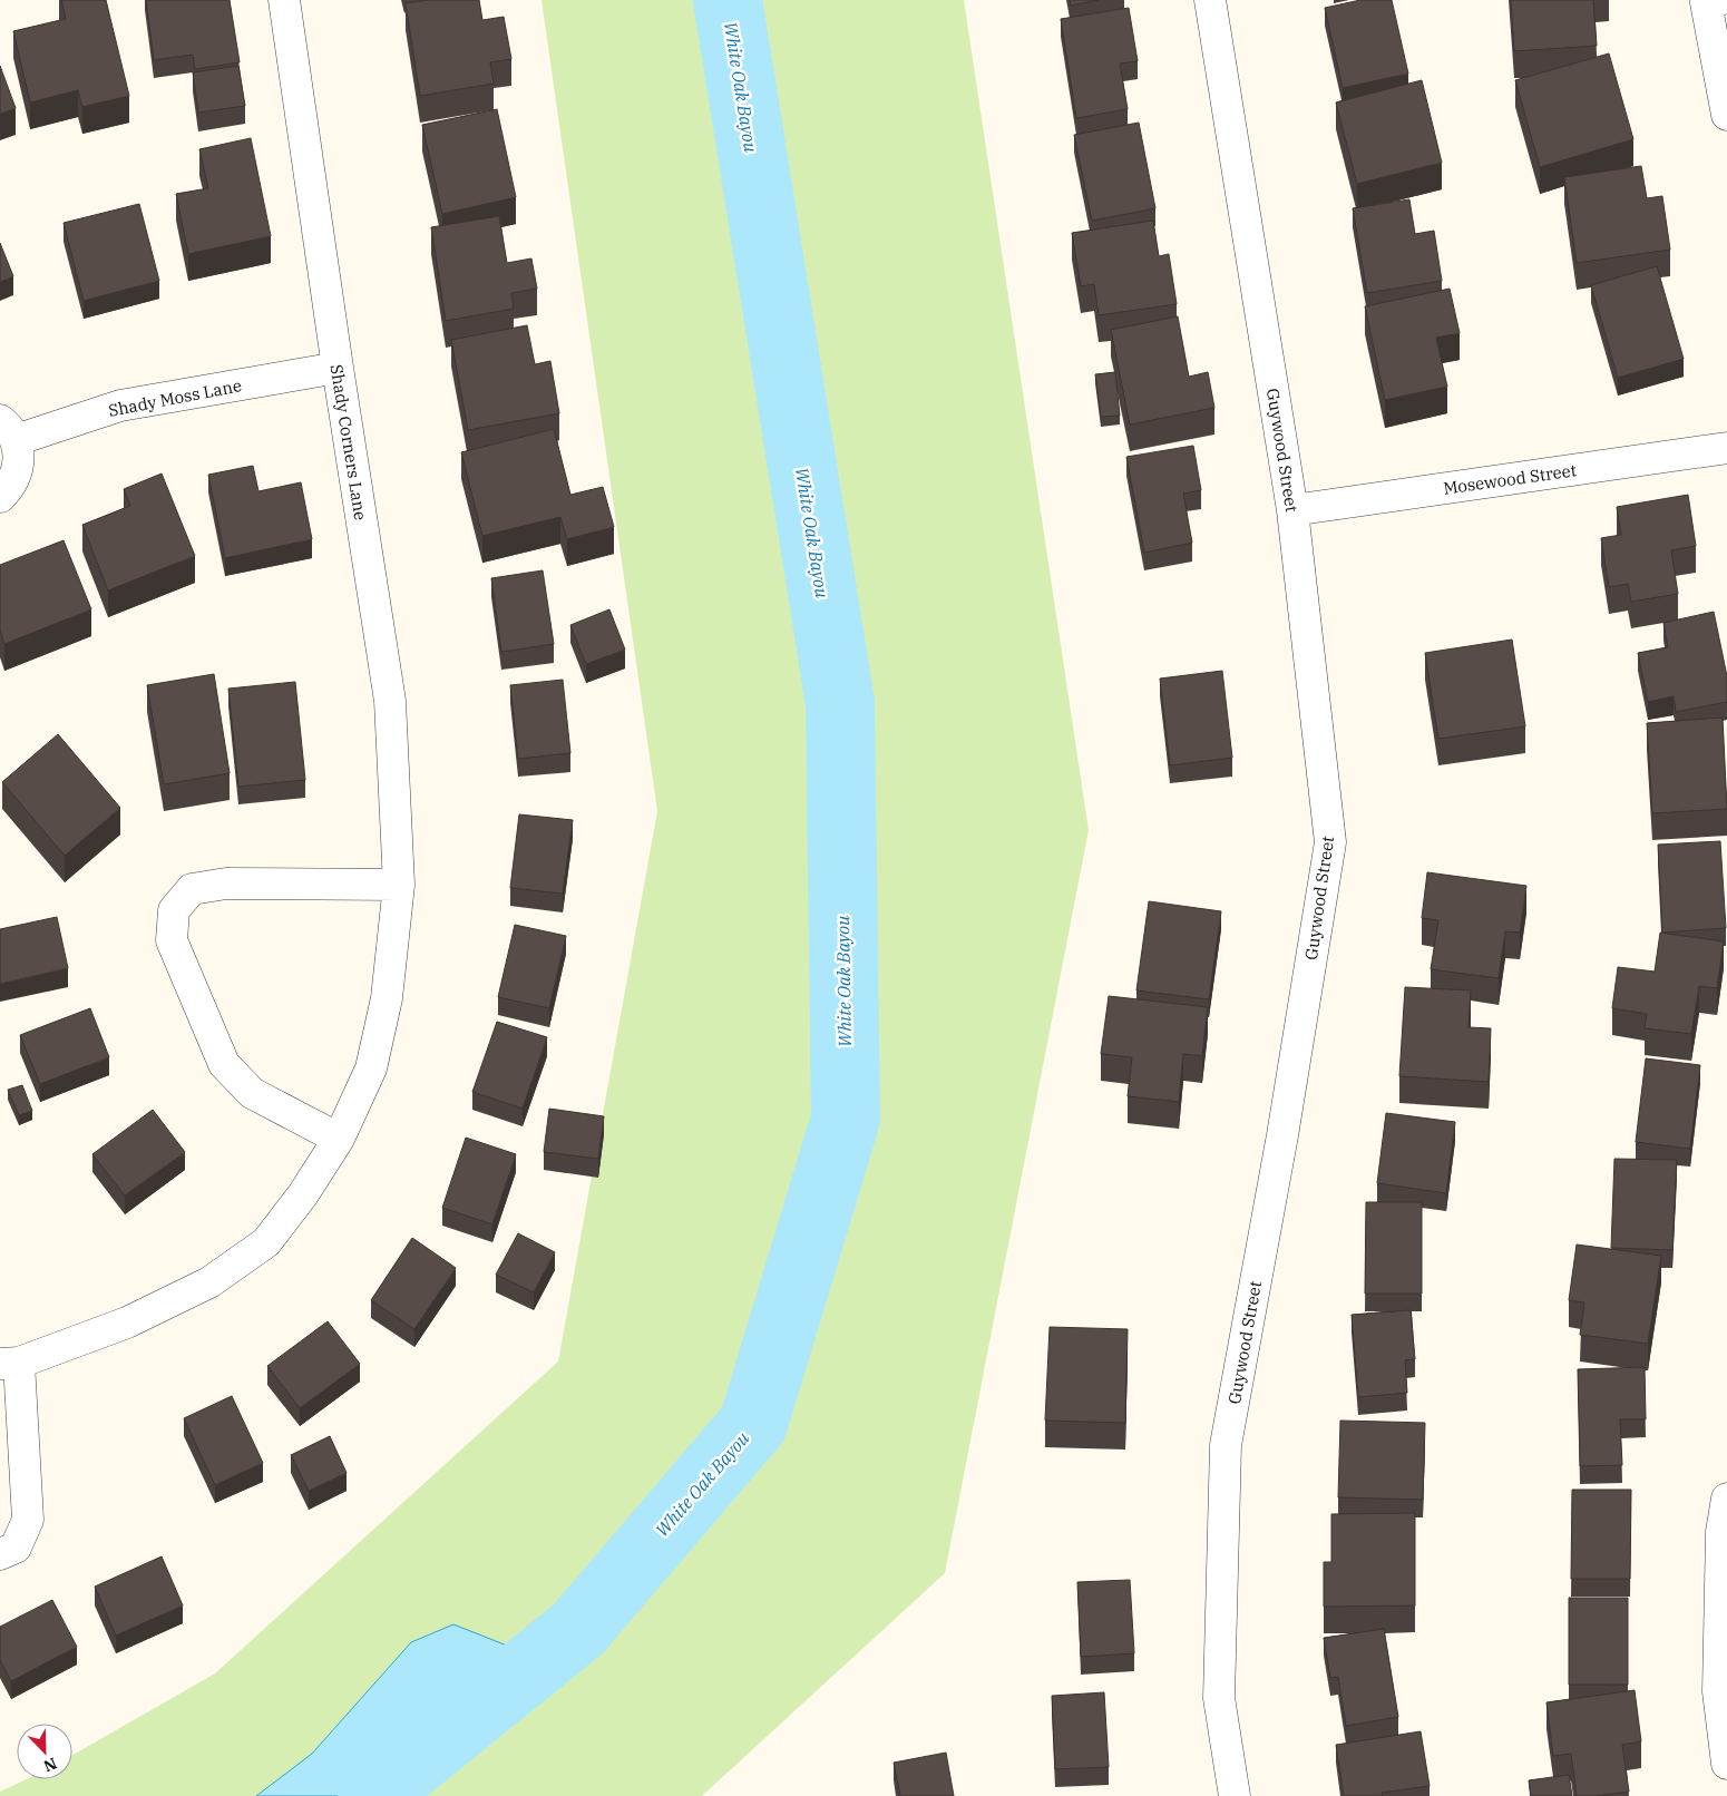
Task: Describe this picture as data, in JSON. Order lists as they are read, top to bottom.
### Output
{
  "streets": {
    "street": [
      "Shady Moss Lane",
      "Shady Corners Lane",
      "Guywood Street",
      "Mosewood Street"
    ]
  },
  "crossings": [
    ["Shady Moss Lane", "Shady Corners Lane"],
    ["Guywood Street", "Mosewood Street"]
  ],
  "water": ["White Oak Bayou"],
  "north": "bottom right"
}
